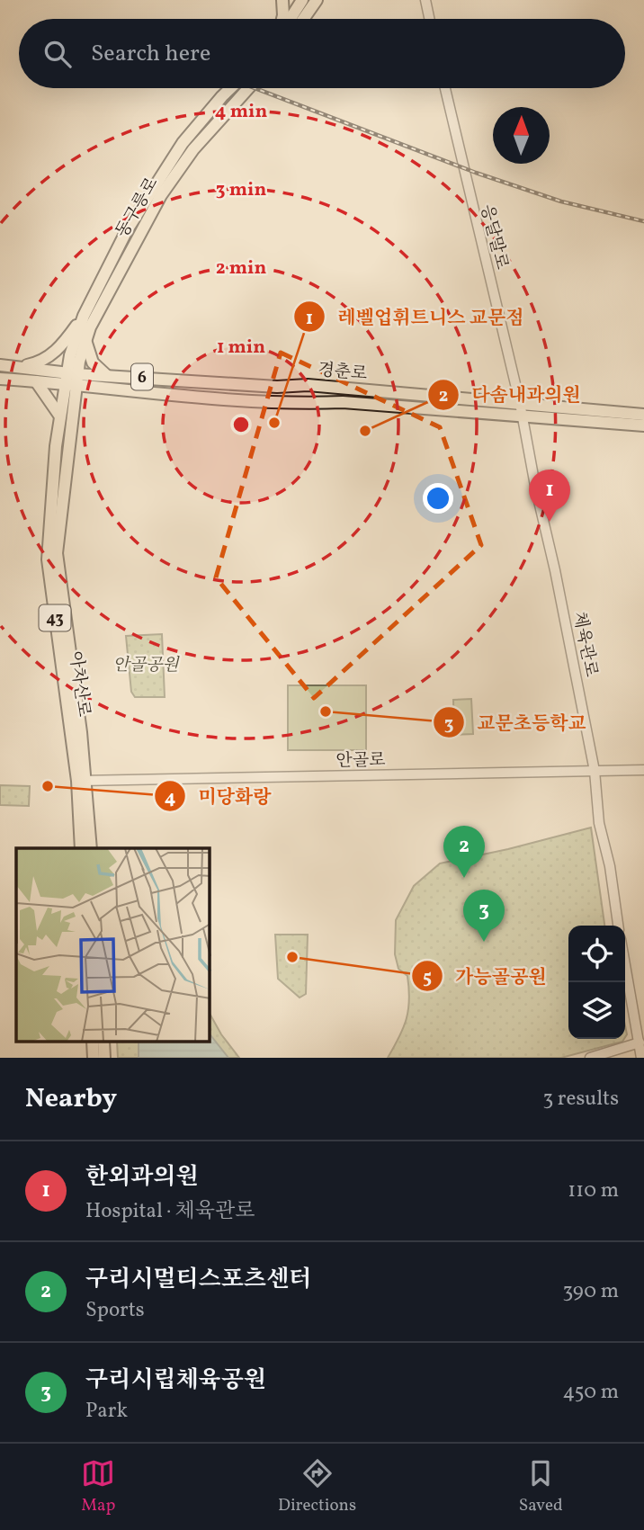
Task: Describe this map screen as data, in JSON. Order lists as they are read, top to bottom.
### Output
{
  "streets": {
    "main road": [
      "동구릉로",
      "경춘로",
      "6",
      "43",
      "아차산로"
    ],
    "street": ["응달말로", "체육관로", "안골로"]
  },
  "crossings": [
    ["동구릉로", "경춘로"],
    ["동구릉로", "아차산로"],
    ["응달말로", "경춘로"],
    ["응달말로", "체육관로"],
    ["경춘로", "체육관로"],
    ["경춘로", "아차산로"],
    ["체육관로", "안골로"],
    ["아차산로", "안골로"]
  ],
  "parks": ["안골공원"],
  "places": [
    "레벨업휘트니스 교문점",
    "다솜내과의원",
    "교문초등학교",
    "미당화랑",
    "가능골공원"
  ],
  "north": "top",
  "page": {
    "search": "Search here",
    "pins": ["1", "2", "3"],
    "heading": ["Nearby", "3 results"],
    "list": [
      {
        "mark": "1",
        "name": "한외과의원",
        "note": "Hospital · 체육관로",
        "value": "110 m"
      },
      {
        "mark": "2",
        "name": "구리시멀티스포츠센터",
        "note": "Sports",
        "value": "390 m"
      },
      {
        "mark": "3",
        "name": "구리시립체육공원",
        "note": "Park",
        "value": "450 m"
      }
    ],
    "nav": ["Map", "Directions", "Saved"]
  },
  "rings": [
    "4 min",
    "3 min",
    "2 min",
    "1 min"
  ]
}
